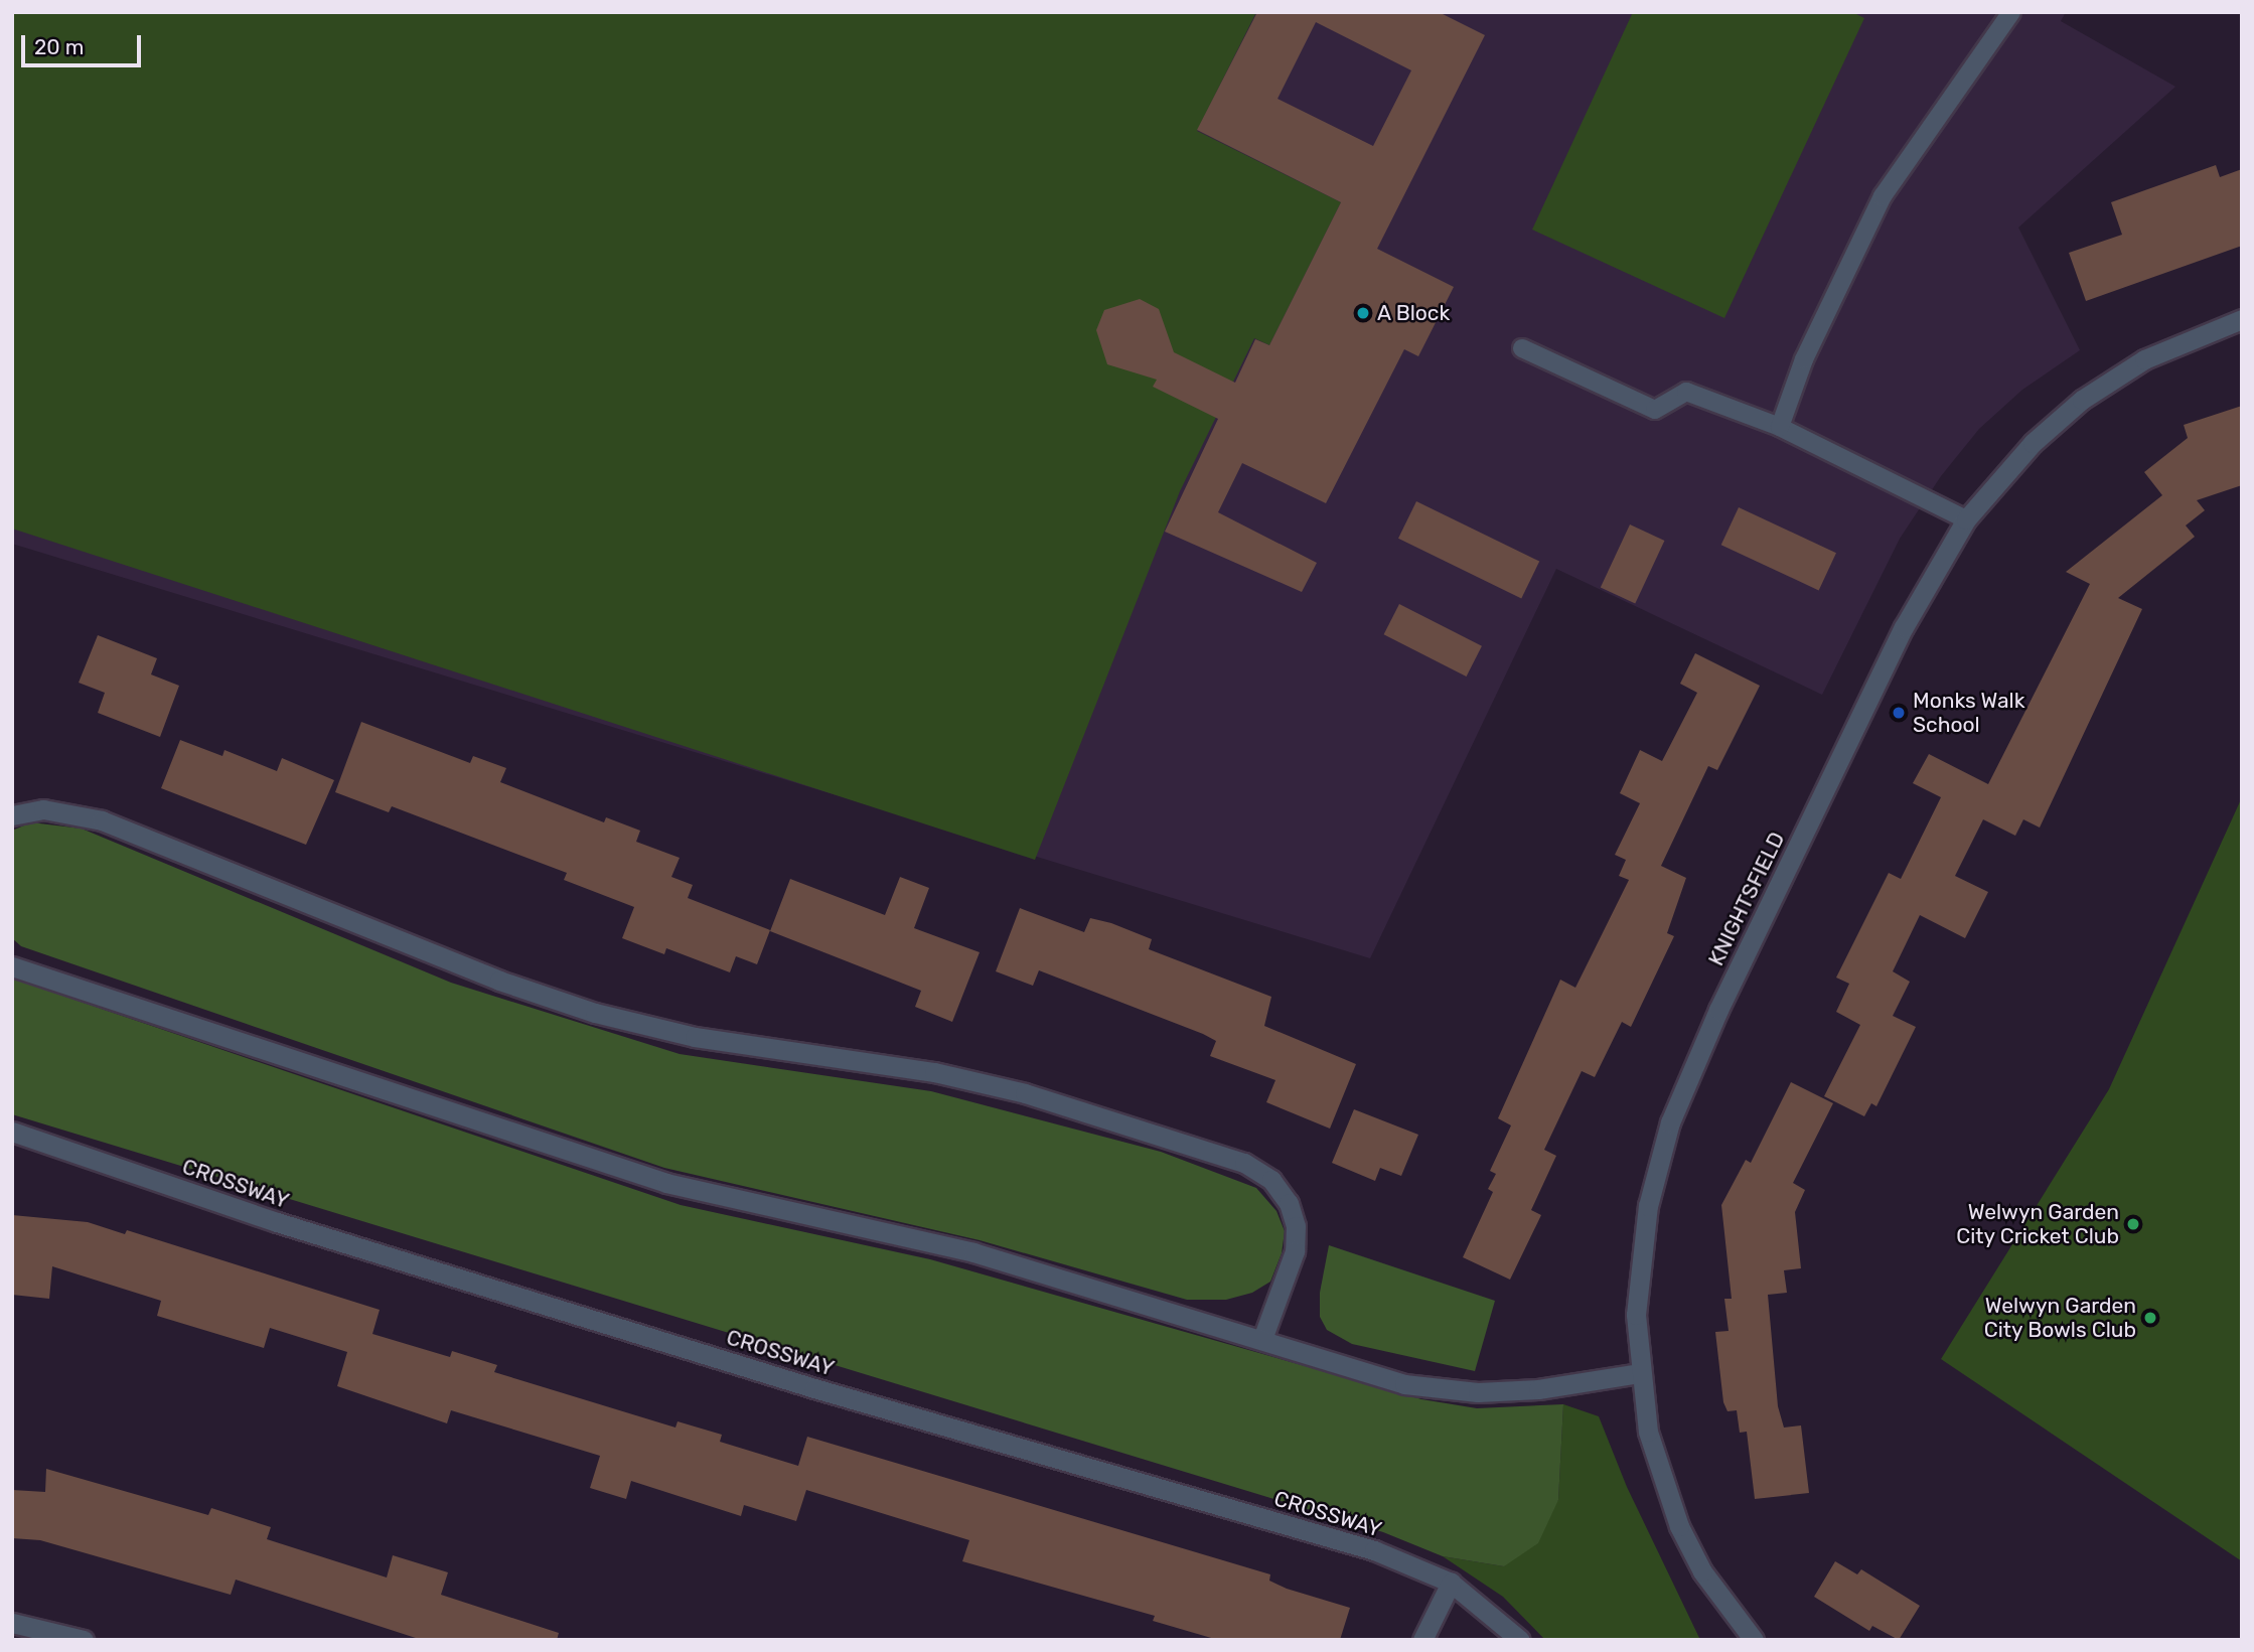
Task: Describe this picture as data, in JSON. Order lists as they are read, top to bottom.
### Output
{
  "streets": {
    "street": ["KNIGHTSFIELD", "CROSSWAY"]
  },
  "places": [
    "A Block",
    "Monks Walk School",
    "Welwyn Garden City Cricket Club",
    "Welwyn Garden City Bowls Club"
  ],
  "scale_bar": "20 m"
}
